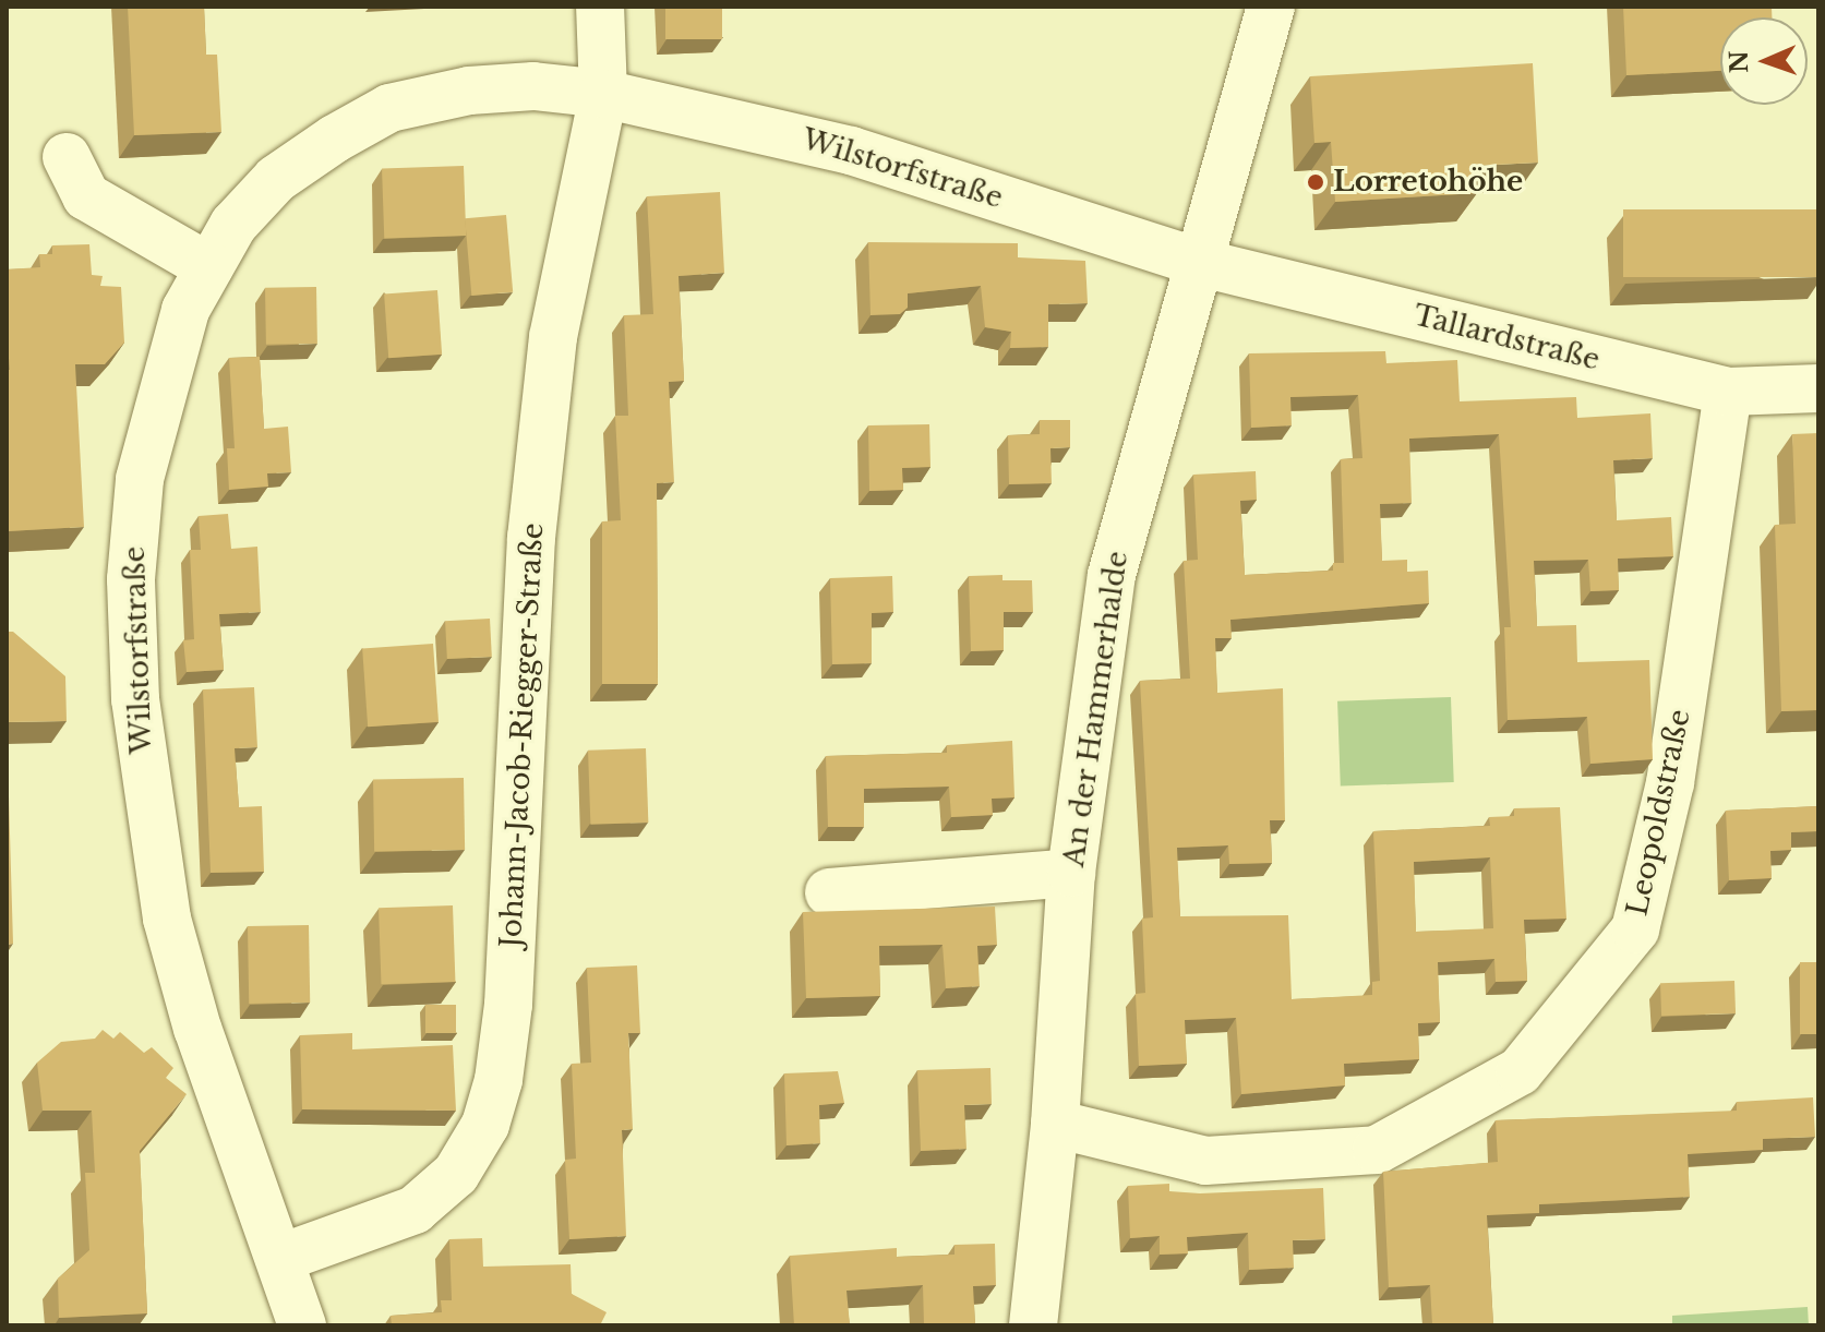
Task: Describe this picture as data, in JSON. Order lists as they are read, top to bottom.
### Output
{
  "streets": {
    "street": [
      "Wilstorfstraße",
      "Tallardstraße",
      "An der Hammerhalde",
      "Johann-Jacob-Riegger-Straße",
      "Leopoldstraße"
    ]
  },
  "crossings": [
    ["Wilstorfstraße", "Tallardstraße"],
    ["Wilstorfstraße", "An der Hammerhalde"],
    ["Wilstorfstraße", "Johann-Jacob-Riegger-Straße"],
    ["Tallardstraße", "An der Hammerhalde"],
    ["Tallardstraße", "Leopoldstraße"],
    ["An der Hammerhalde", "Leopoldstraße"]
  ],
  "places": ["Lorretohöhe"],
  "north": "left"
}
